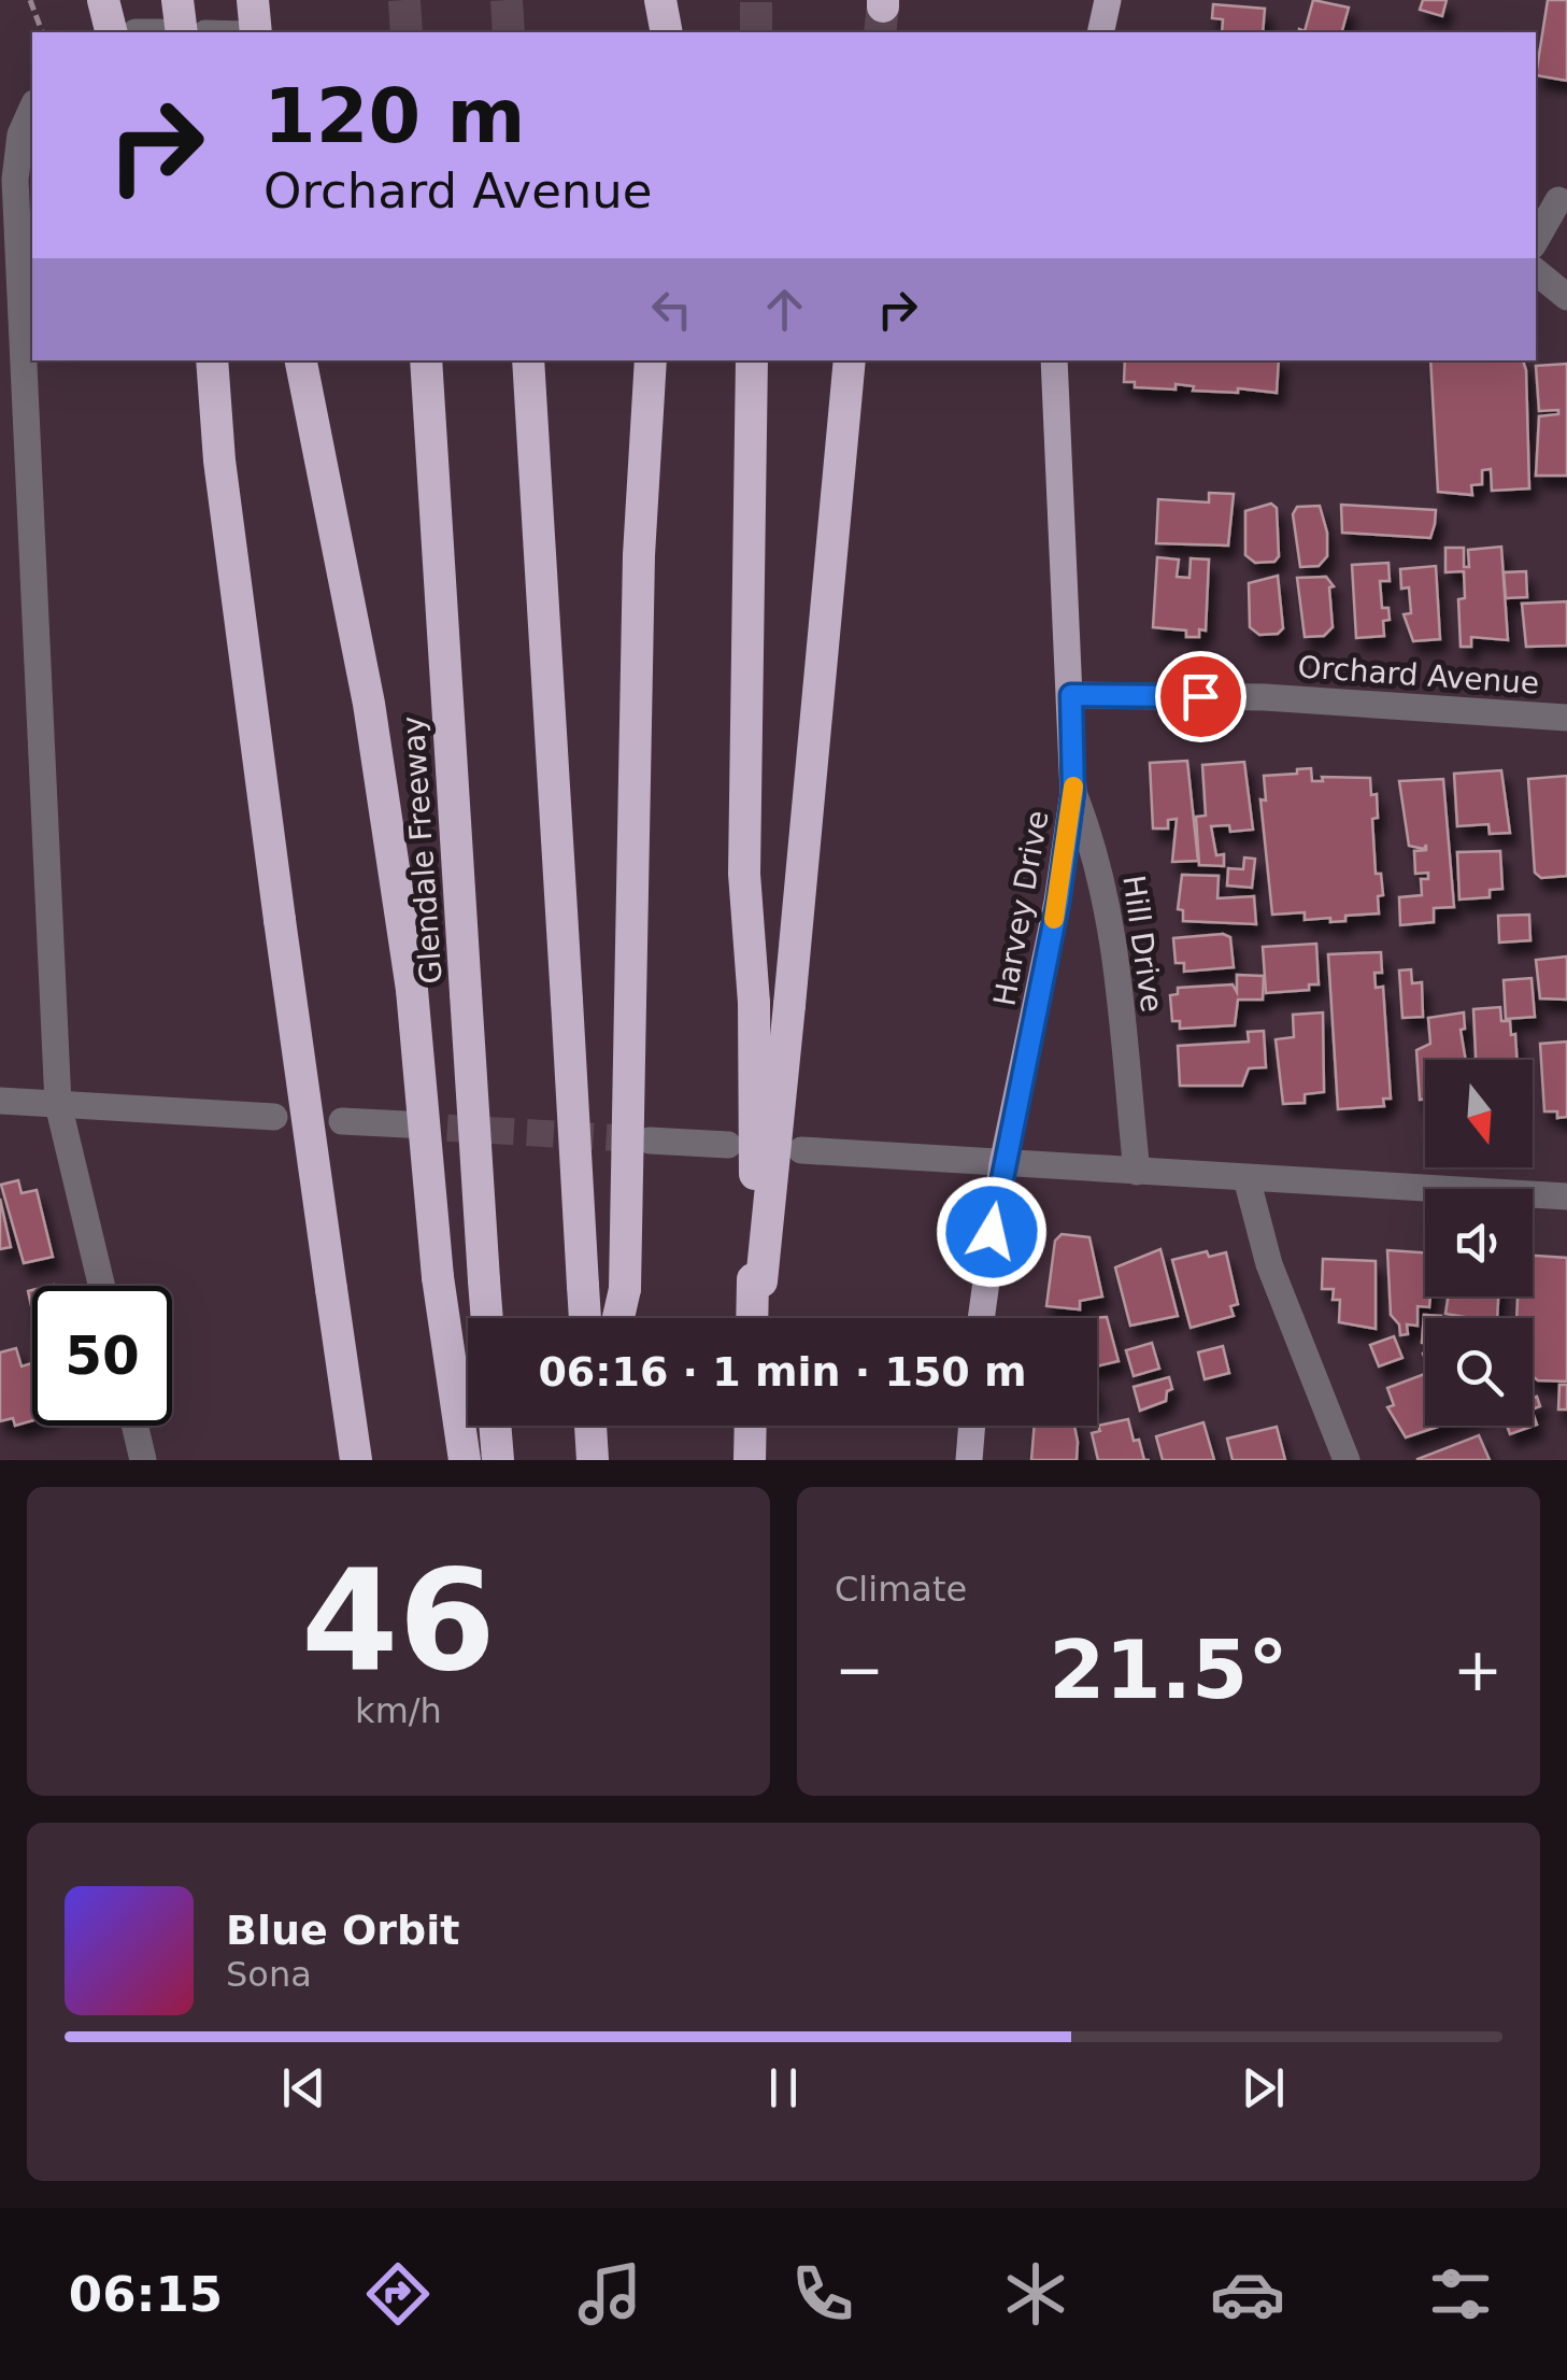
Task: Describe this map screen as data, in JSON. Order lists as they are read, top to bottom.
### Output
{
  "streets": {
    "highway": ["Glendale Freeway"],
    "main road": ["Harvey Drive"],
    "street": ["Orchard Avenue", "Hill Drive"]
  },
  "crossings": [
    ["Orchard Avenue", "Harvey Drive"],
    ["Harvey Drive", "Hill Drive"]
  ],
  "north": "bottom",
  "page": {
    "turn": ["120 m", "Orchard Avenue"],
    "limit": "50",
    "trip": "06:16 · 1 min · 150 m",
    "tile": [
      ["46", "km/h"],
      "Climate"
    ],
    "heat": ["−", "21.5°", "+"],
    "song": ["Blue Orbit", "Sona"],
    "tabs": "06:15"
  }
}
